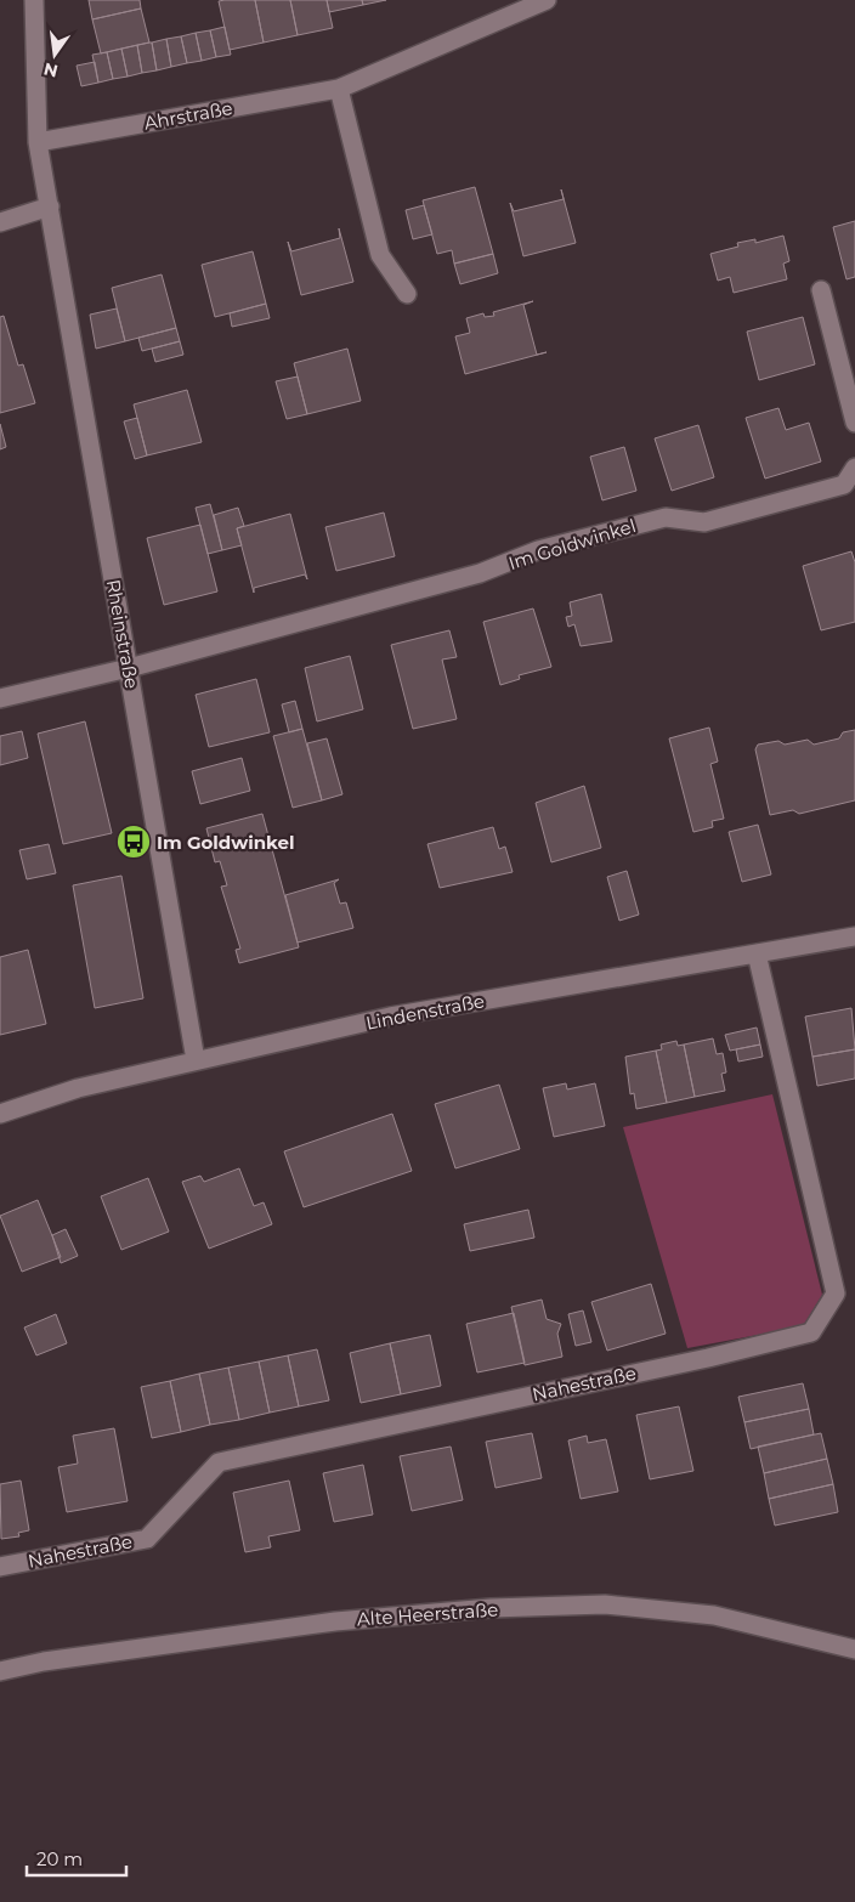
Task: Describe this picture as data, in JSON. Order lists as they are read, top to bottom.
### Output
{
  "streets": {
    "street": [
      "Ahrstraße",
      "Im Goldwinkel",
      "Rheinstraße",
      "Lindenstraße",
      "Nahestraße",
      "Alte Heerstraße"
    ]
  },
  "crossings": [
    ["Ahrstraße", "Rheinstraße"],
    ["Im Goldwinkel", "Rheinstraße"],
    ["Rheinstraße", "Lindenstraße"],
    ["Lindenstraße", "Nahestraße"]
  ],
  "places": {
    "bus stop": ["Im Goldwinkel"]
  },
  "scale_bar": "20 m",
  "north": "bottom"
}
